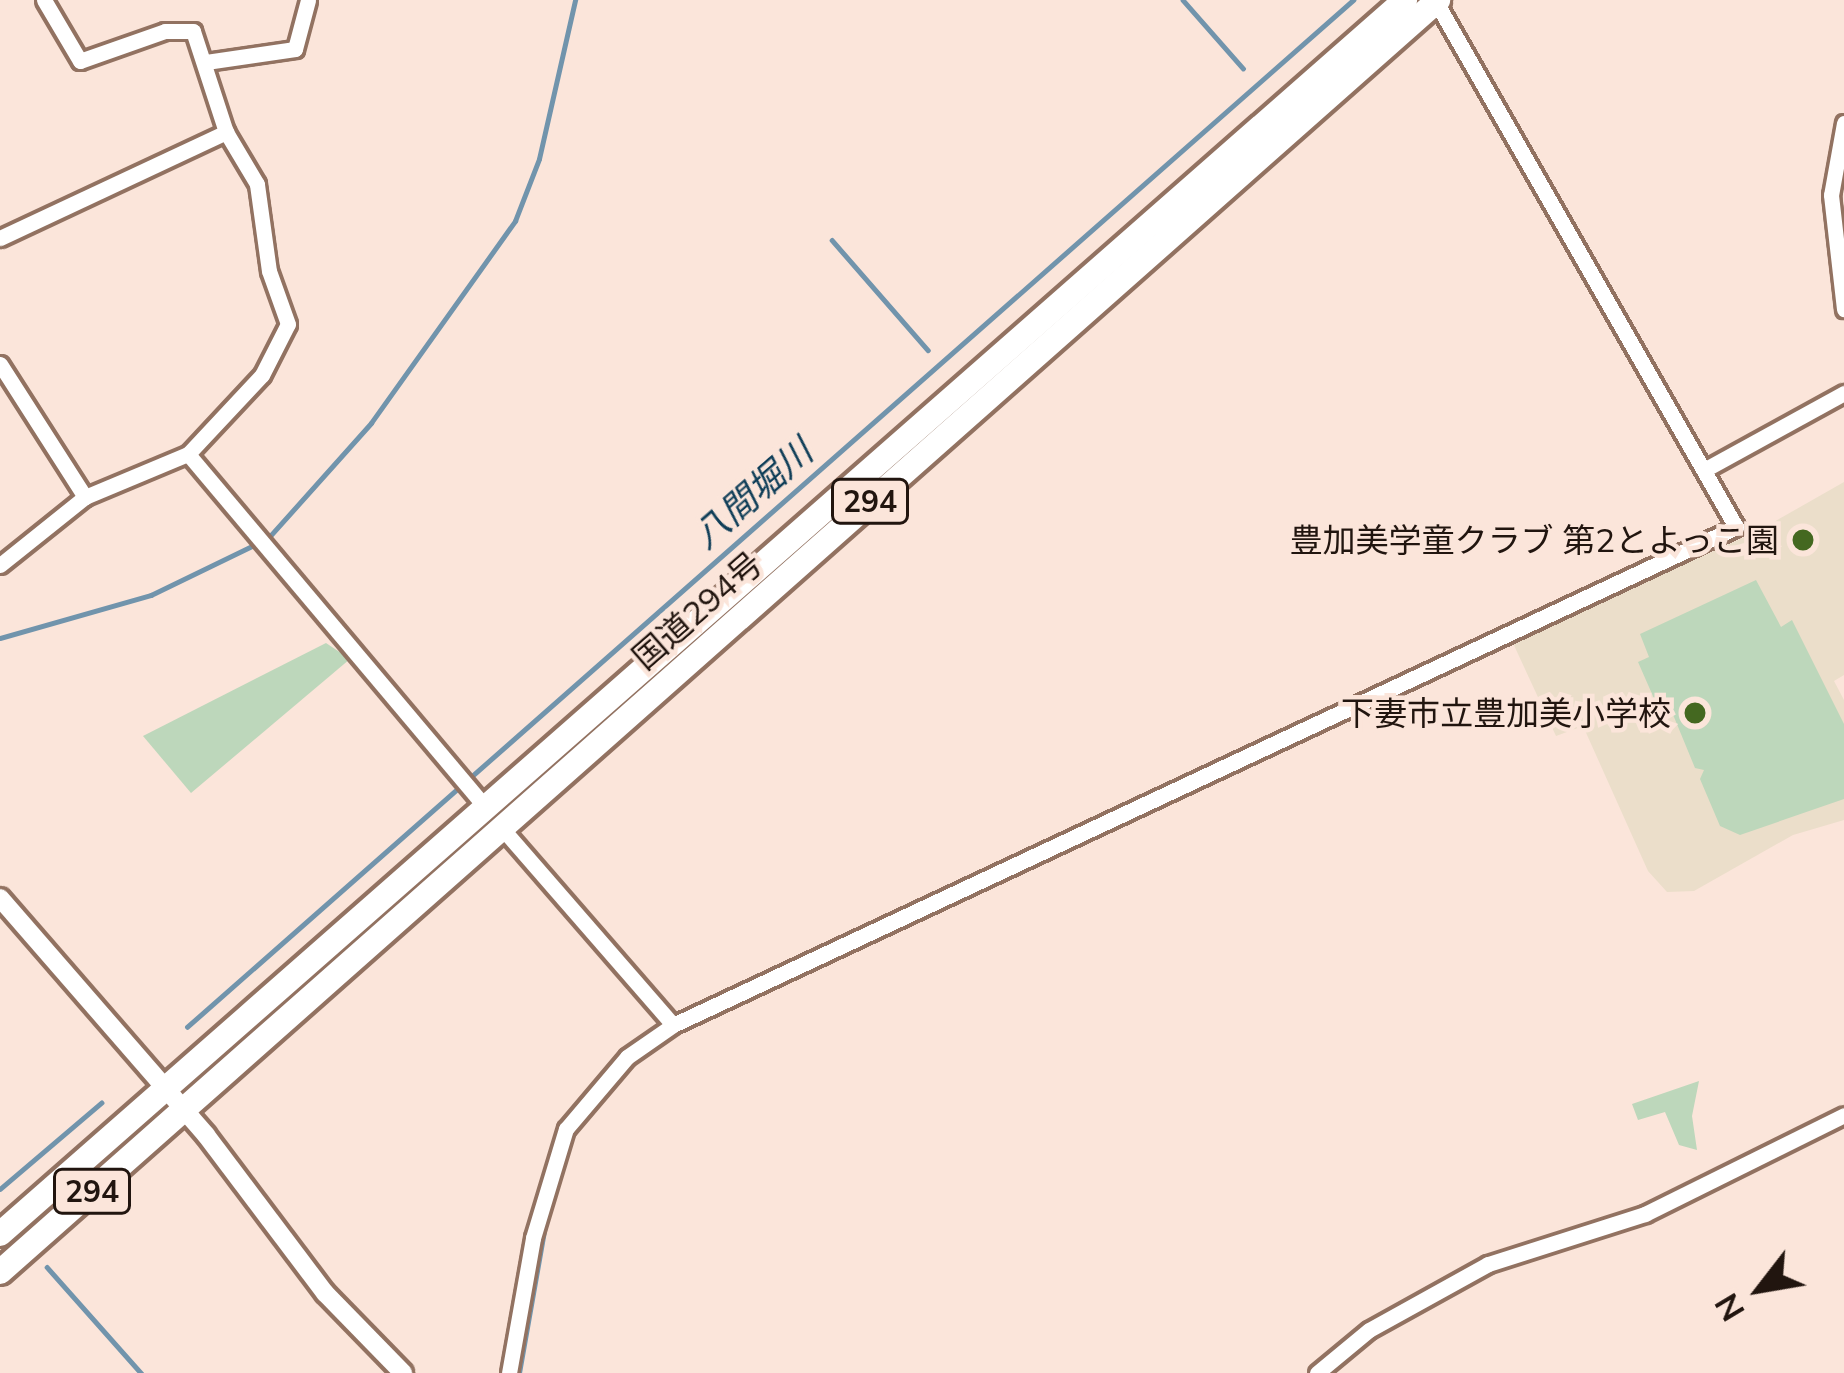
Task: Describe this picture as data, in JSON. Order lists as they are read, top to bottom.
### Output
{
  "streets": {
    "highway": ["294", "国道294号"]
  },
  "water": ["八間堀川"],
  "places": ["豊加美学童クラブ 第2とよっこ園", "下妻市立豊加美小学校"],
  "north": "bottom left"
}
